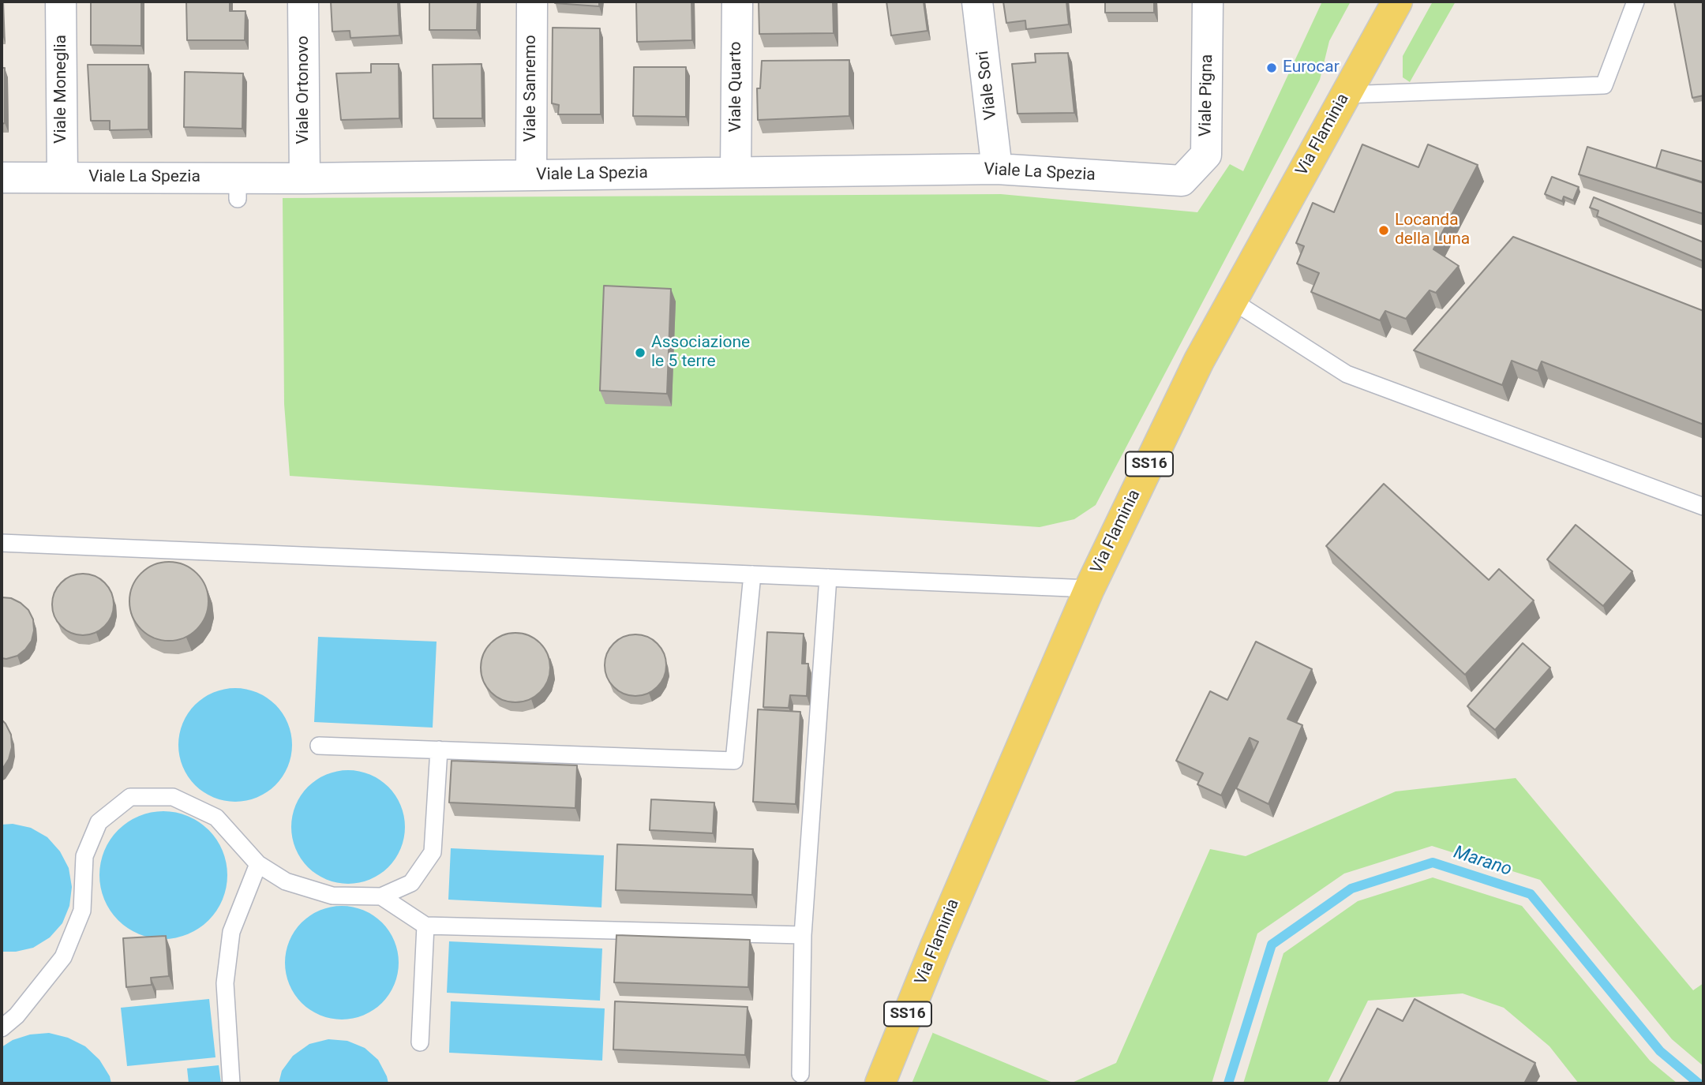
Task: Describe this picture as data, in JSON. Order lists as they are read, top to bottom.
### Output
{
  "streets": {
    "main road": ["Via Flaminia", "SS16"],
    "street": [
      "Viale Sori",
      "Viale Quarto",
      "Viale Sanremo",
      "Viale Moneglia",
      "Viale Ortonovo",
      "Viale Pigna",
      "Viale La Spezia"
    ]
  },
  "crossings": [
    ["Viale Sori", "Viale La Spezia"],
    ["Viale Quarto", "Viale La Spezia"],
    ["Viale Sanremo", "Viale La Spezia"],
    ["Viale Moneglia", "Viale La Spezia"],
    ["Viale Ortonovo", "Viale La Spezia"],
    ["Viale Pigna", "Viale La Spezia"]
  ],
  "water": ["Marano"],
  "places": ["Eurocar", "Locanda della Luna", "Associazione le 5 terre"]
}
